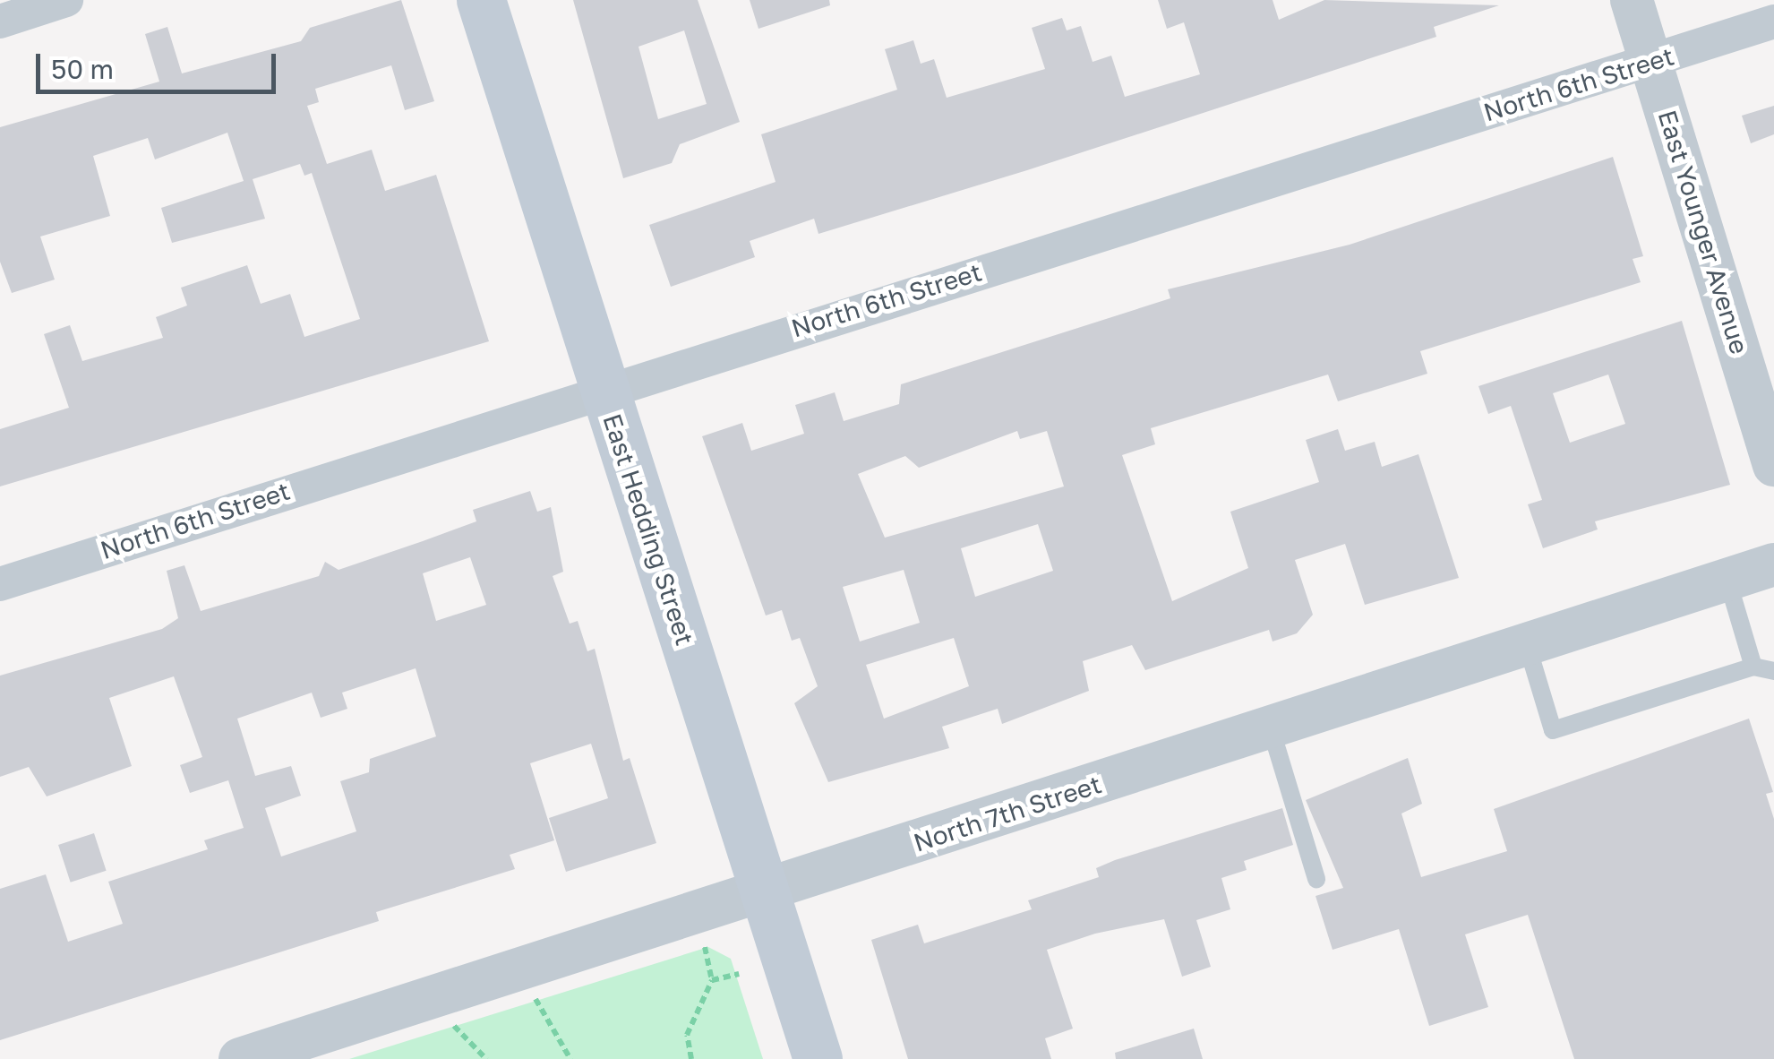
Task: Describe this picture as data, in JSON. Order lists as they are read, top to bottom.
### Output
{
  "streets": {
    "main road": ["East Hedding Street"],
    "street": ["North 6th Street", "East Younger Avenue", "North 7th Street"]
  },
  "crossings": [
    ["North 6th Street", "East Younger Avenue"],
    ["North 6th Street", "East Hedding Street"],
    ["East Hedding Street", "North 7th Street"]
  ],
  "scale_bar": "50 m"
}
